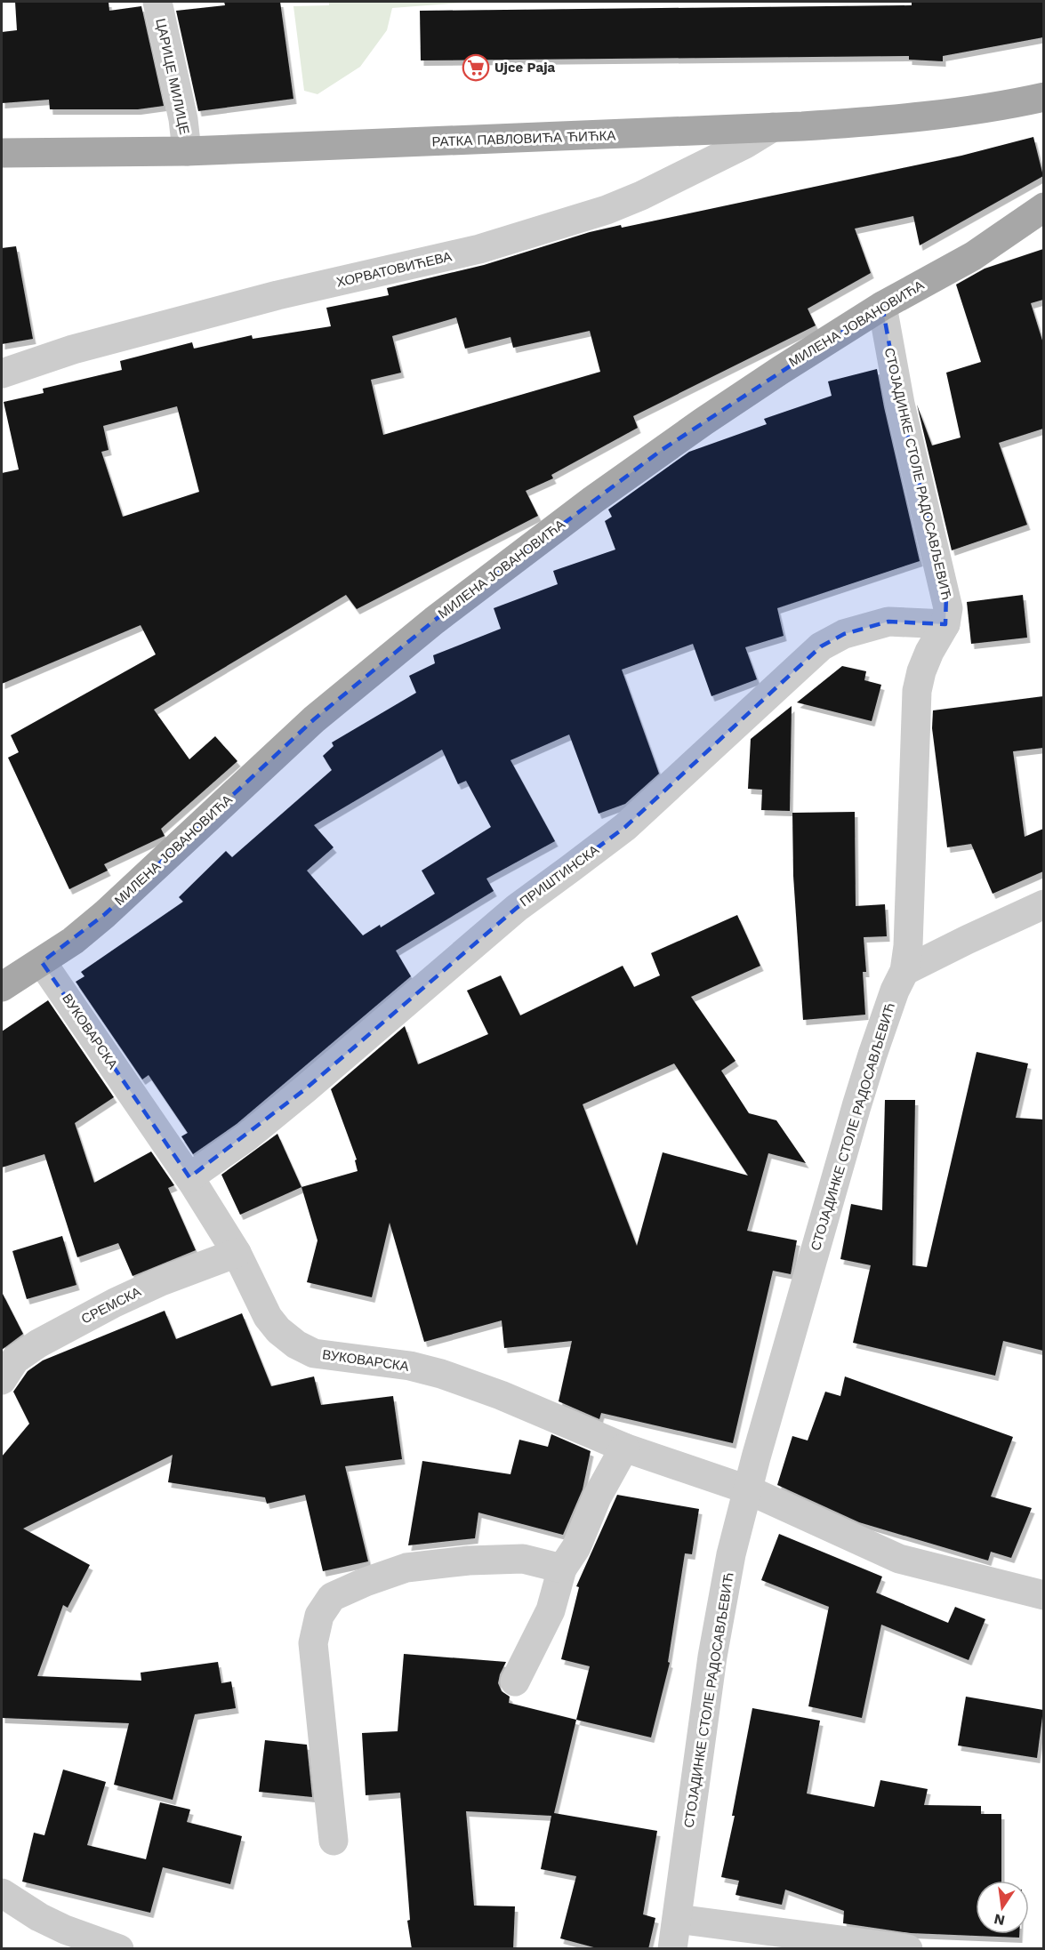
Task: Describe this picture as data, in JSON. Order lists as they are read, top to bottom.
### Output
{
  "streets": {
    "main road": ["РАТКА ПАВЛОВИЋА ЋИЋКА", "МИЛЕНА ЈОВАНОВИЋА"],
    "street": [
      "ЦАРИЦЕ МИЛИЦЕ",
      "ХОРВАТОВИЋЕВА",
      "СТОЈАДИНКЕ СТОЛЕ РАДОСАВЉЕВИЋ",
      "ПРИШТИНСКА",
      "ВУКОВАРСКА",
      "СРЕМСКА"
    ]
  },
  "crossings": [
    ["ЦАРИЦЕ МИЛИЦЕ", "РАТКА ПАВЛОВИЋА ЋИЋКА"],
    ["РАТКА ПАВЛОВИЋА ЋИЋКА", "ХОРВАТОВИЋЕВА"],
    ["МИЛЕНА ЈОВАНОВИЋА", "СТОЈАДИНКЕ СТОЛЕ РАДОСАВЉЕВИЋ"],
    ["МИЛЕНА ЈОВАНОВИЋА", "ВУКОВАРСКА"],
    ["СТОЈАДИНКЕ СТОЛЕ РАДОСАВЉЕВИЋ", "ПРИШТИНСКА"],
    ["СТОЈАДИНКЕ СТОЛЕ РАДОСАВЉЕВИЋ", "ВУКОВАРСКА"],
    ["ПРИШТИНСКА", "ВУКОВАРСКА"],
    ["ВУКОВАРСКА", "СРЕМСКА"]
  ],
  "places": {
    "supermarket": ["Ujce Paja"]
  },
  "north": "bottom"
}
